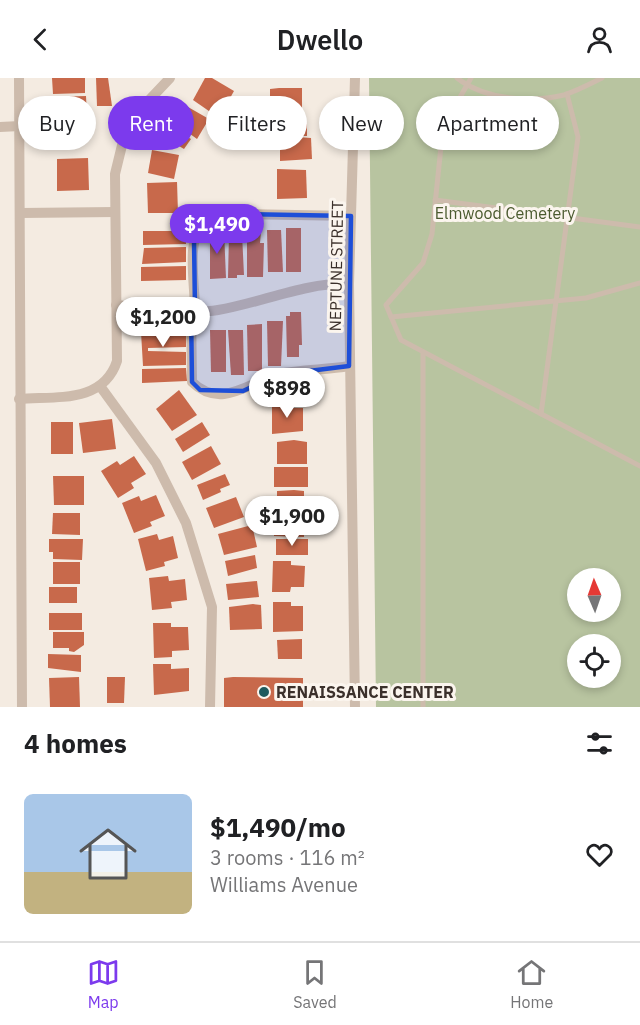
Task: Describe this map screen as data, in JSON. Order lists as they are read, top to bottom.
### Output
{
  "streets": {
    "street": ["NEPTUNE STREET"]
  },
  "parks": ["Elmwood Cemetery"],
  "places": ["RENAISSANCE CENTER"],
  "north": "top",
  "page": {
    "header": "Dwello",
    "chip": [
      "Buy",
      "Rent",
      "Filters",
      "New",
      "Apartment"
    ],
    "price": [
      "$1,490",
      "$1,200",
      "$898",
      "$1,900"
    ],
    "heading": "4 homes",
    "list": [
      {
        "name": "$1,490/mo",
        "note": "3 rooms · 116 m² · Williams Avenue"
      }
    ],
    "tabs": ["Map", "Saved", "Home"]
  }
}
